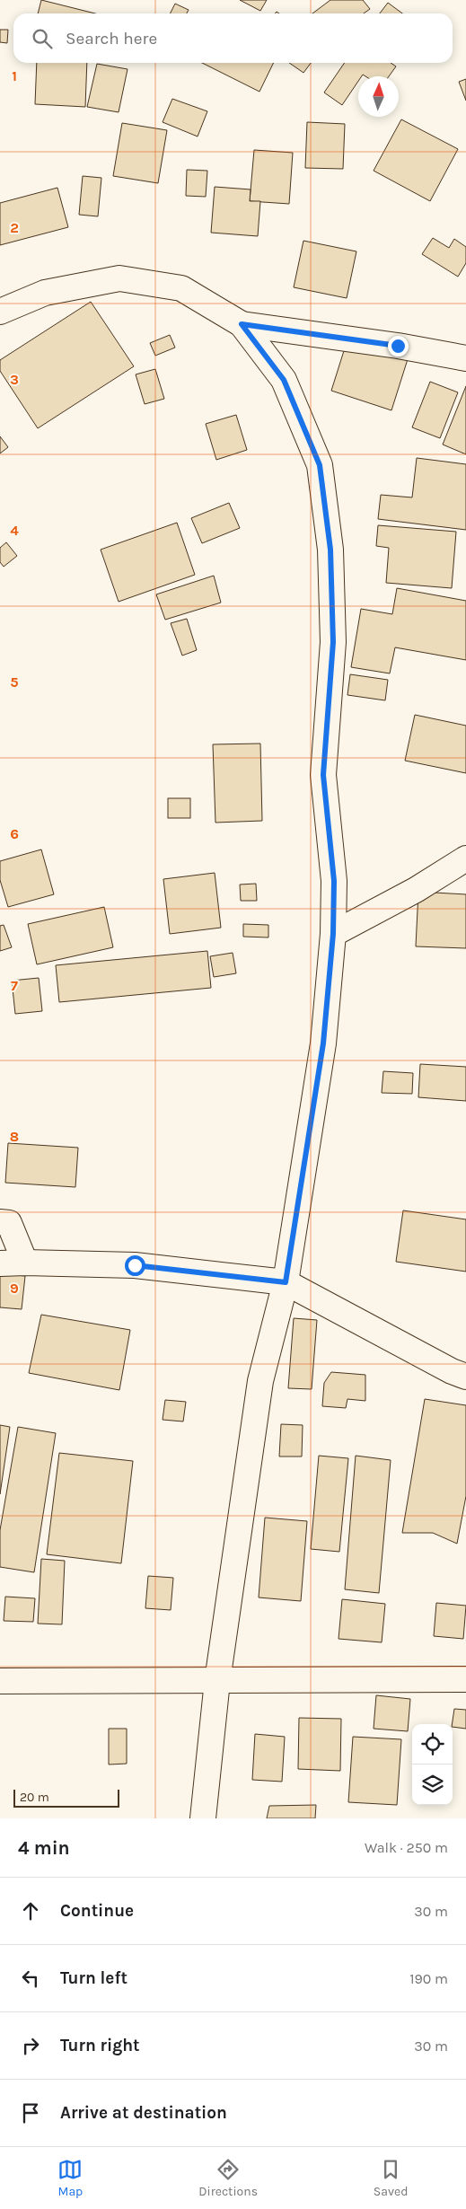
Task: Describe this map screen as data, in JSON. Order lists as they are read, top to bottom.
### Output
{
  "scale_bar": "20 m",
  "north": "top",
  "page": {
    "search": "Search here",
    "scale": "20 m",
    "heading": ["4 min", "Walk · 250 m"],
    "list": [
      ["Continue", "30 m"],
      ["Turn left", "190 m"],
      ["Turn right", "30 m"],
      "Arrive at destination"
    ],
    "nav": ["Map", "Directions", "Saved"]
  },
  "grid": {
    "rows": [
      "1",
      "2",
      "3",
      "4",
      "5",
      "6",
      "7",
      "8",
      "9"
    ]
  }
}
